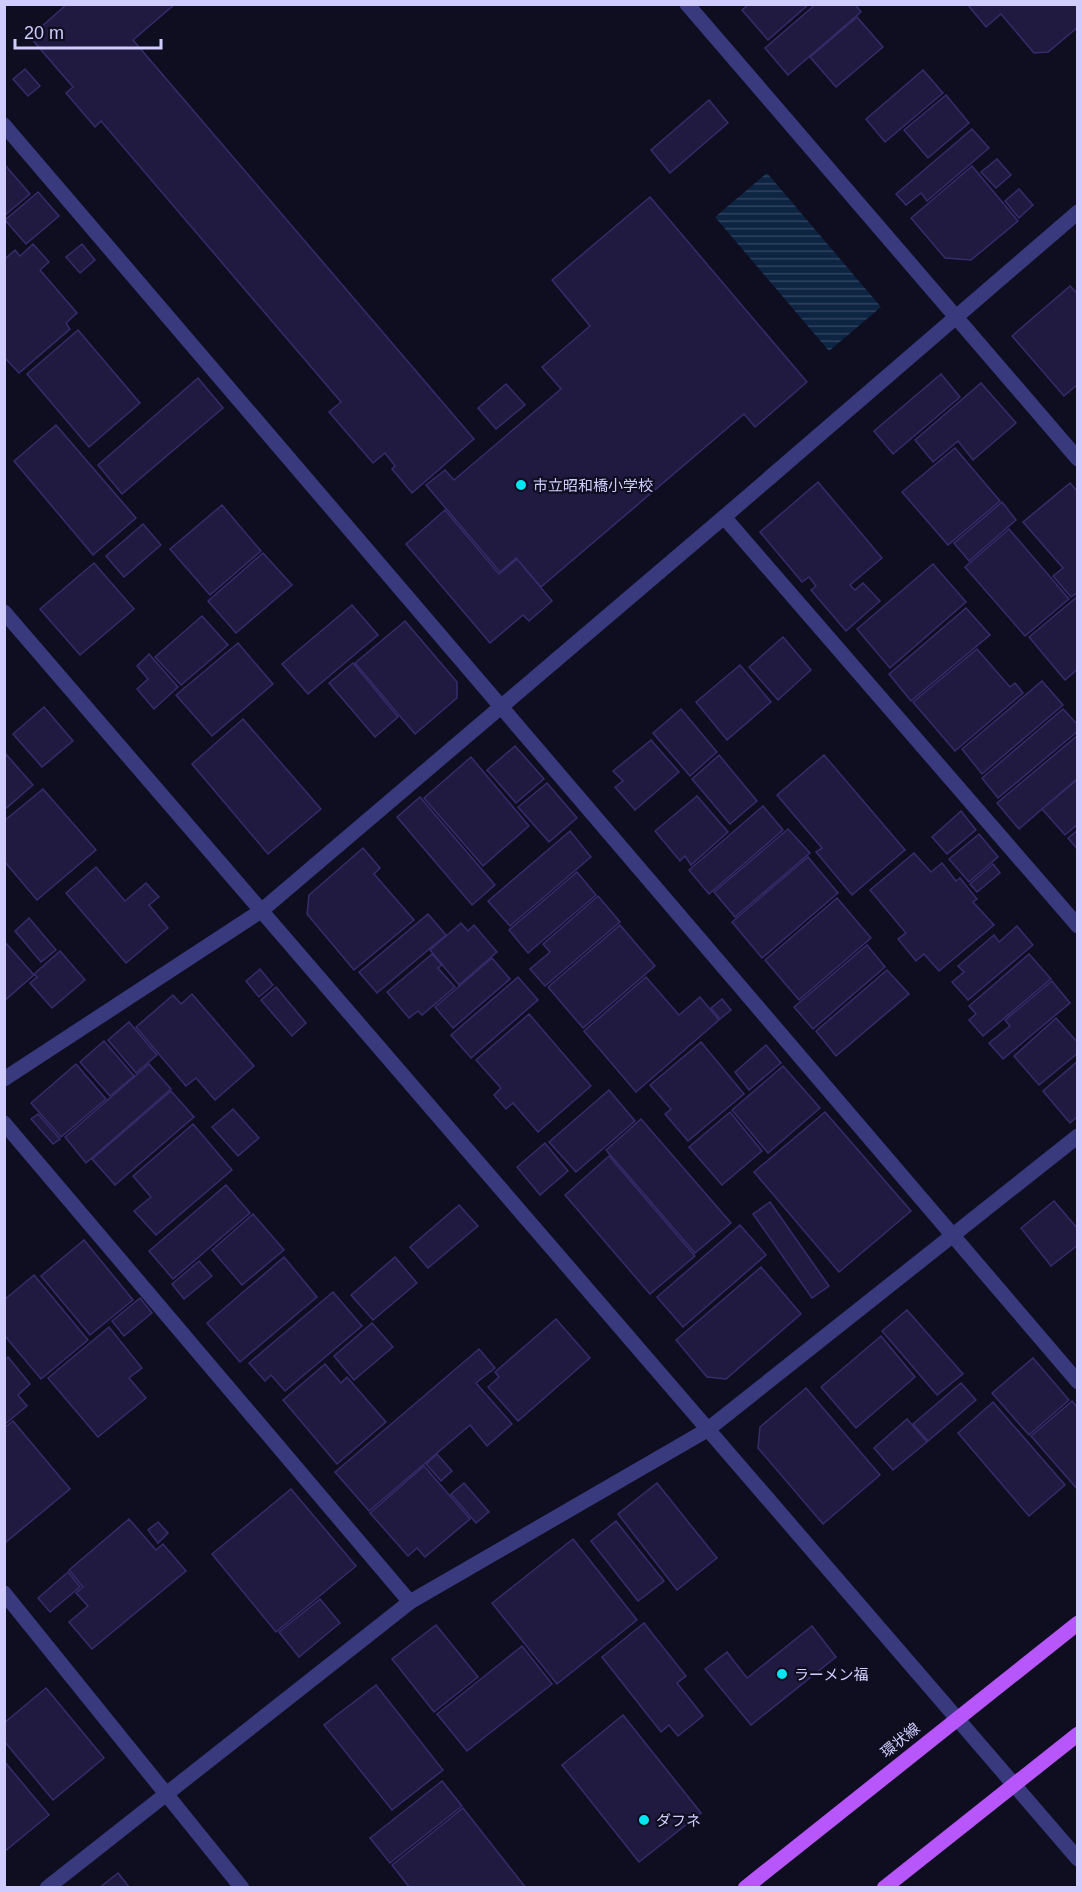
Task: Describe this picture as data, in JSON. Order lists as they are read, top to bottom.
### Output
{
  "streets": {
    "main road": ["環状線"]
  },
  "places": ["市立昭和橋小学校", "ラーメン福", "ダフネ"],
  "scale_bar": "20 m"
}
